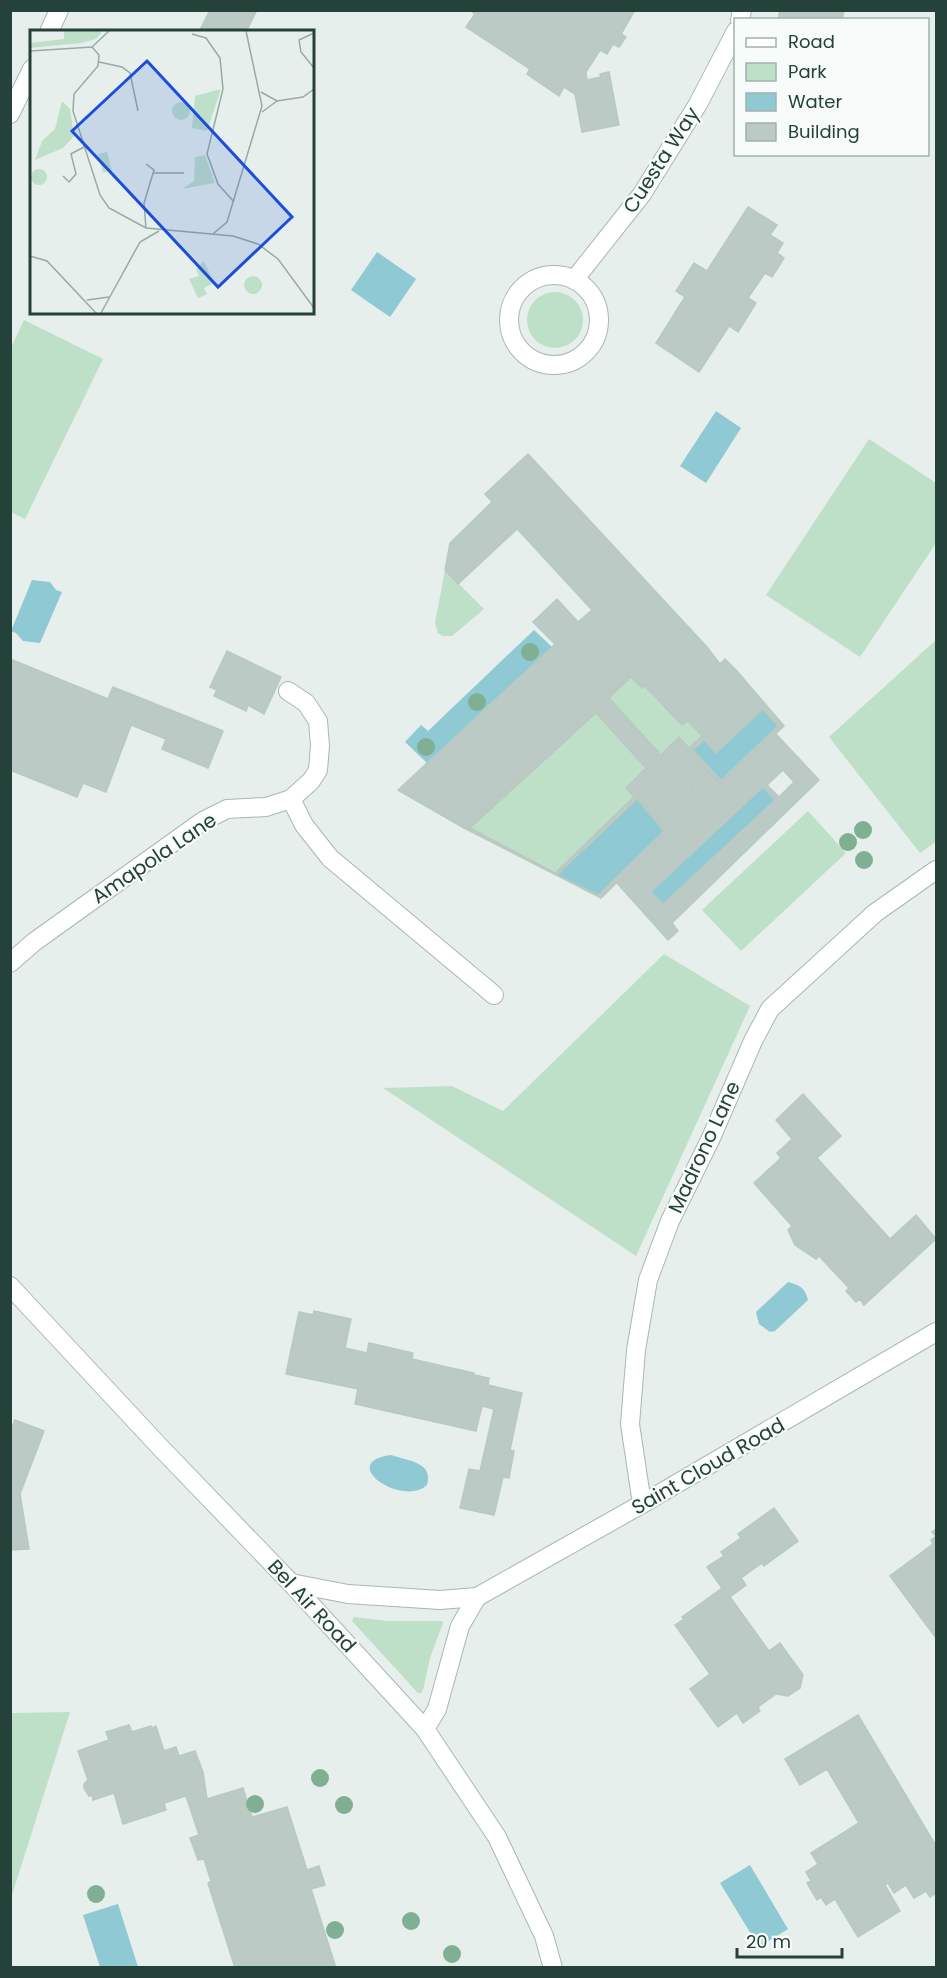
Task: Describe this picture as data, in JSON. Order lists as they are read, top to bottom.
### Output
{
  "streets": {
    "street": [
      "Cuesta Way",
      "Amapola Lane",
      "Madrono Lane",
      "Saint Cloud Road",
      "Bel Air Road"
    ]
  },
  "crossings": [
    ["Madrono Lane", "Saint Cloud Road"],
    ["Saint Cloud Road", "Bel Air Road"]
  ],
  "legend": [
    "Road",
    "Park",
    "Water",
    "Building"
  ],
  "scale_bar": "20 m"
}
